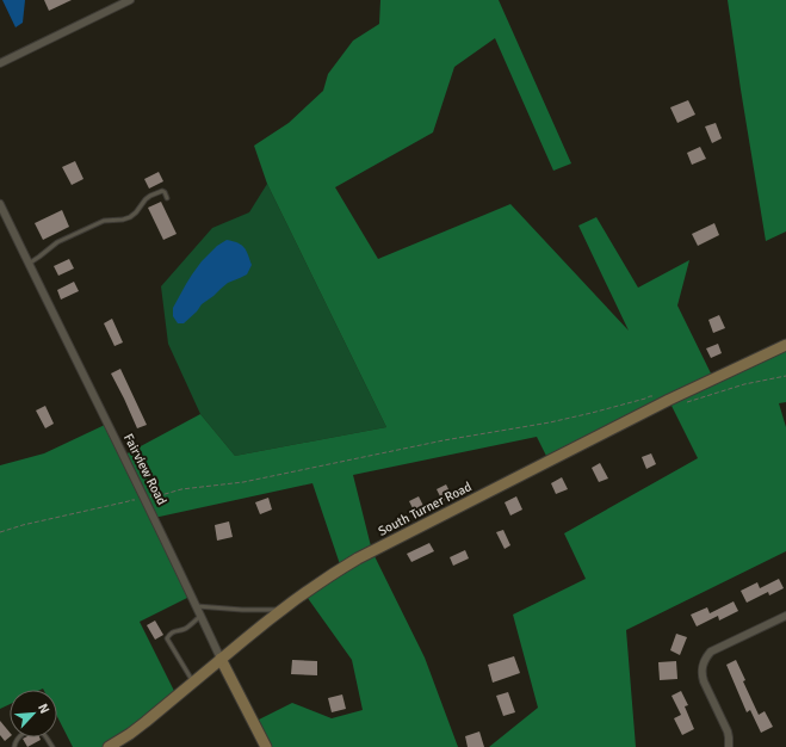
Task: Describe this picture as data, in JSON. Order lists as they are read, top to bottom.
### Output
{
  "streets": {
    "street": ["Fairview Road", "South Turner Road"]
  },
  "crossings": [
    ["Fairview Road", "South Turner Road"]
  ],
  "north": "top right"
}
